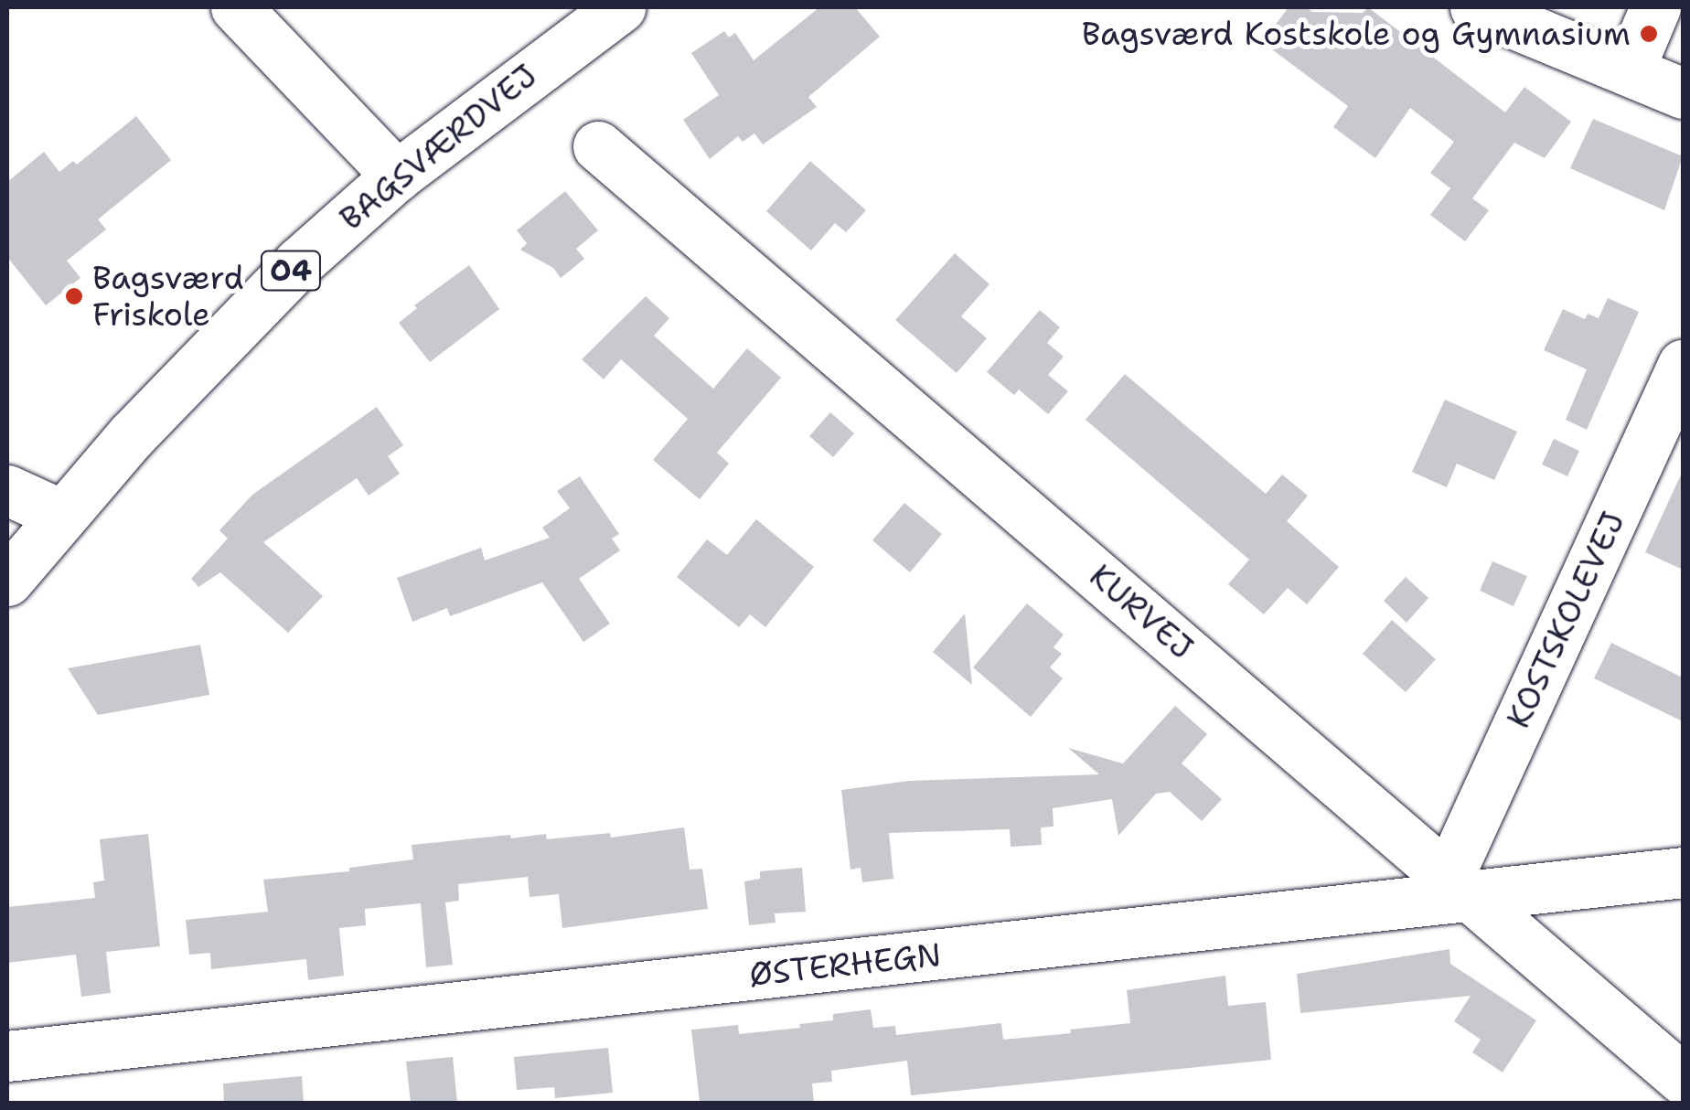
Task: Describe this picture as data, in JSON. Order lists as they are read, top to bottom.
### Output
{
  "streets": {
    "street": [
      "BAGSVÆRDVEJ",
      "O4",
      "KURVEJ",
      "KOSTSKOLEVEJ",
      "ØSTERHEGN"
    ]
  },
  "crossings": [
    ["KURVEJ", "KOSTSKOLEVEJ"],
    ["KURVEJ", "ØSTERHEGN"],
    ["KOSTSKOLEVEJ", "ØSTERHEGN"]
  ],
  "places": ["Bagsværd Kostskole og Gymnasium", "Bagsværd Friskole"]
}
